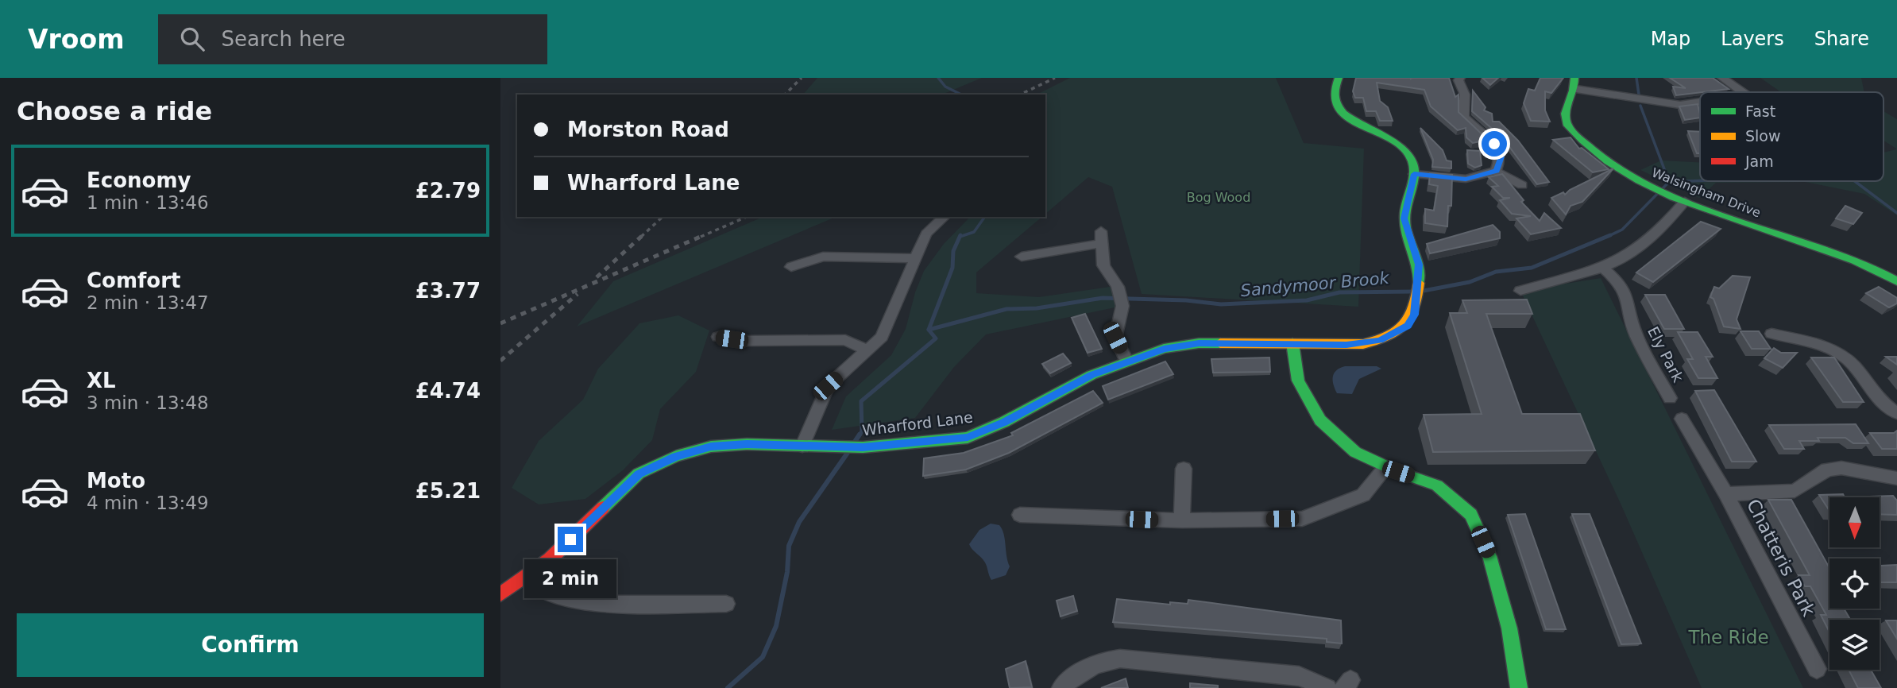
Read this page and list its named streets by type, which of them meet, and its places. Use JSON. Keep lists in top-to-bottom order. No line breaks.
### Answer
{"streets":{"street":["Walsingham Drive","Ely Park","Wharford Lane","Chatteris Park"]},"water":["Sandymoor Brook"],"parks":["Bog Wood","The Ride"],"legend":["Fast","Slow","Jam"],"north":"bottom","page":{"header":"Vroom","search":"Search here","nav":["Map","Layers","Share"],"heading":"Choose a ride","banner":["Morston Road","Wharford Lane"],"list":[{"name":"Economy","note":"1 min · 13:46","value":"£2.79"},{"name":"Comfort","note":"2 min · 13:47","value":"£3.77"},{"name":"XL","note":"3 min · 13:48","value":"£4.74"},{"name":"Moto","note":"4 min · 13:49","value":"£5.21"}],"bubble":"2 min","buttons":"Confirm"}}
